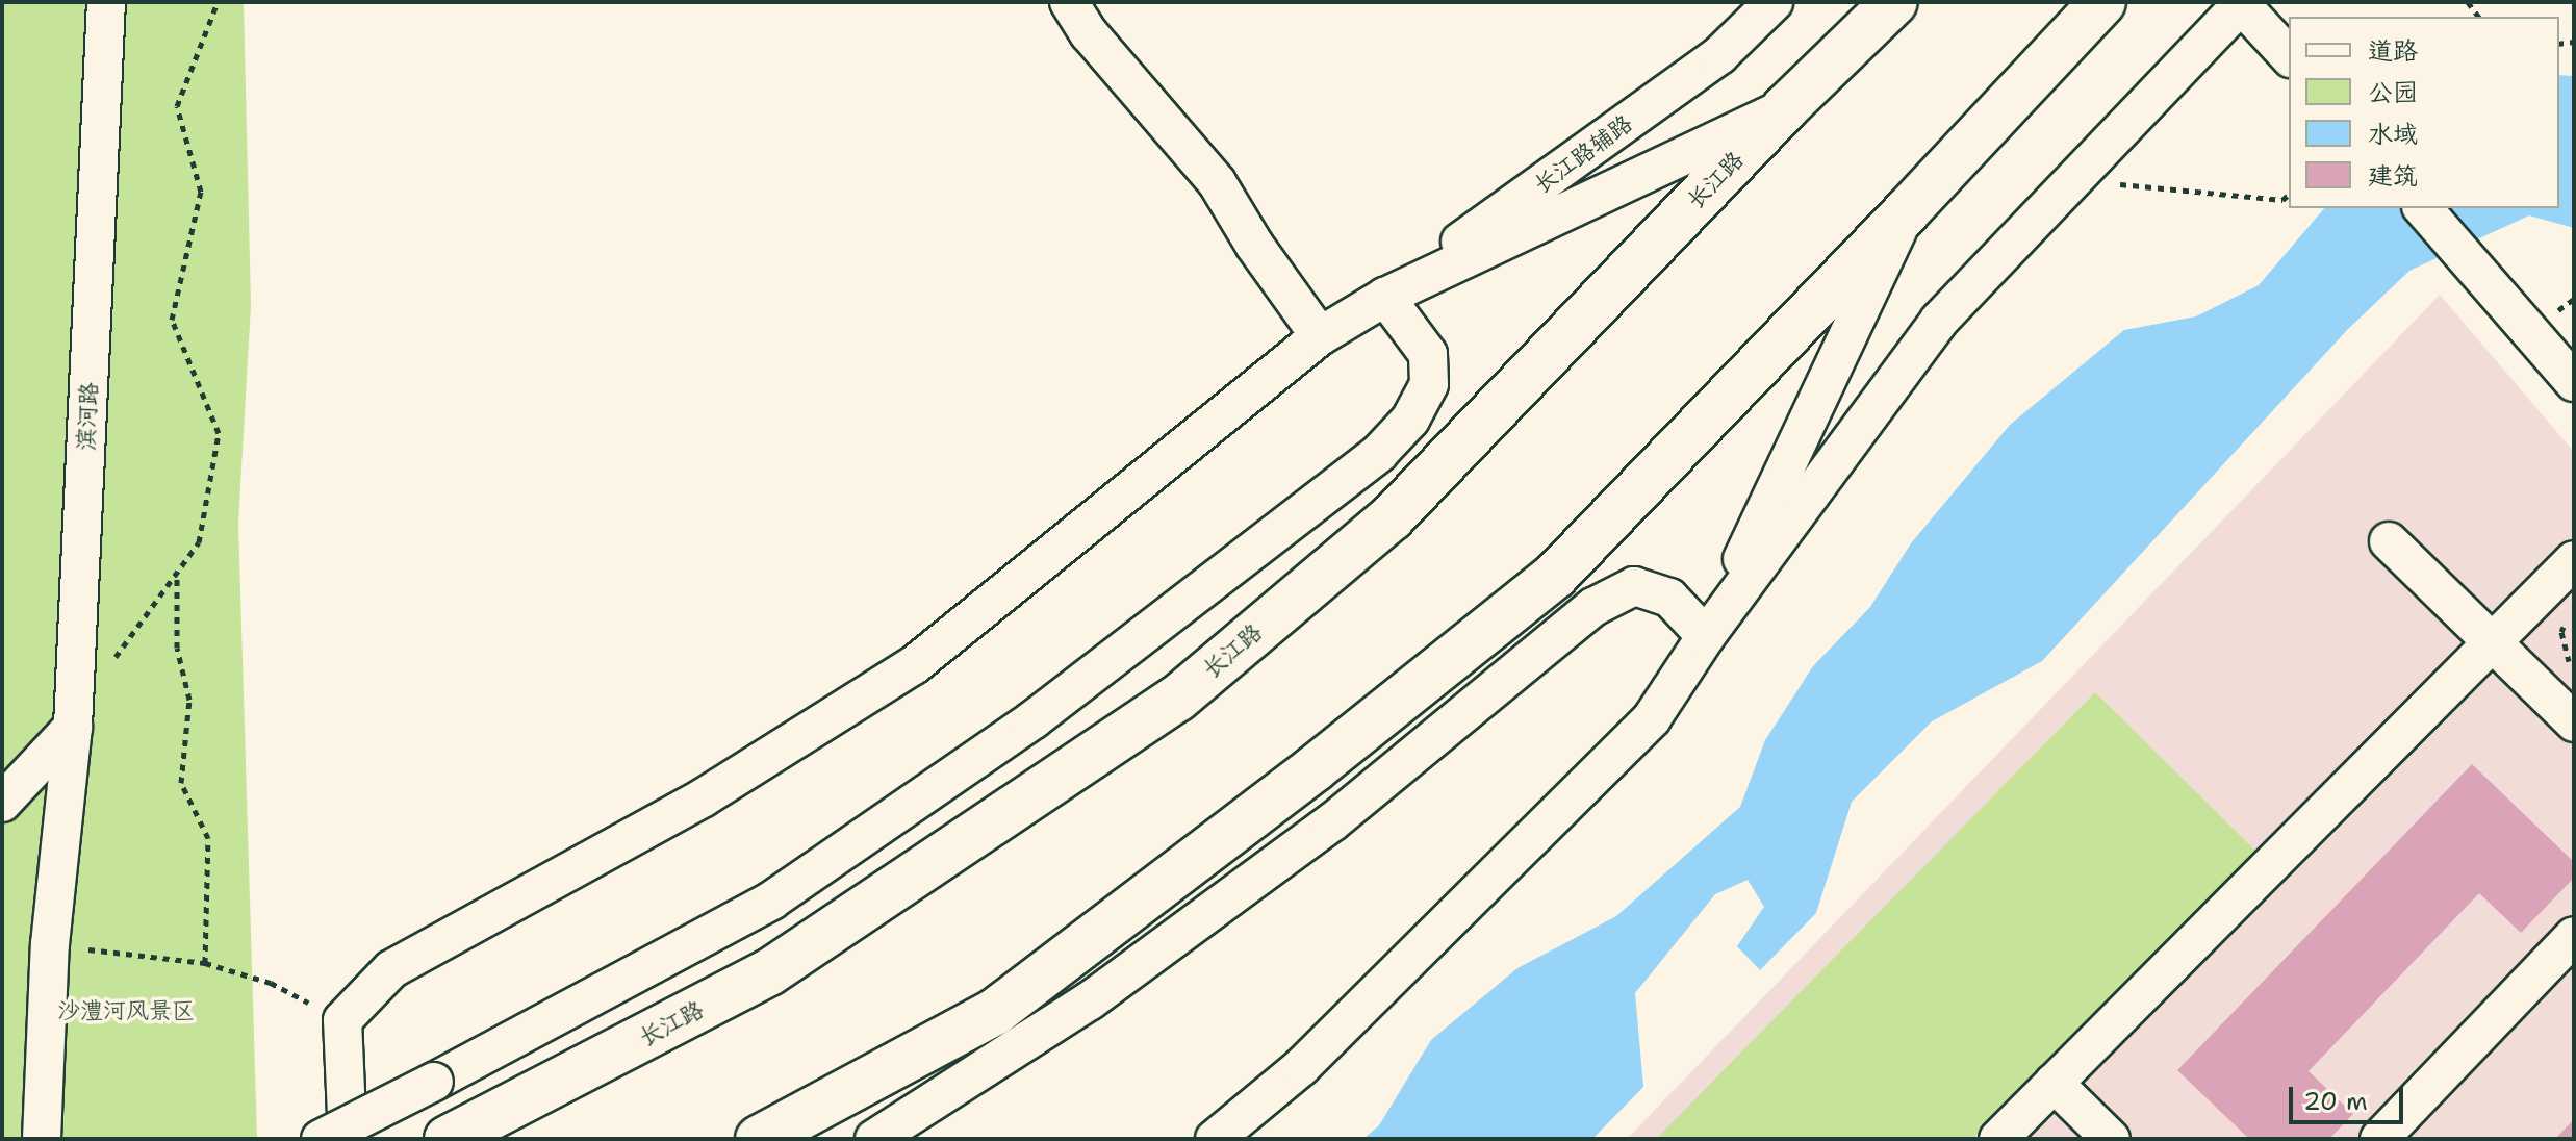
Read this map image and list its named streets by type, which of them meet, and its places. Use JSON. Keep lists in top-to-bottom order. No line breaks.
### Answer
{"streets":{"main road":["长江路"],"street":["长江路辅路","滨河路"]},"parks":["沙澧河风景区"],"legend":["道路","公园","水域","建筑"],"scale_bar":"20 m"}
